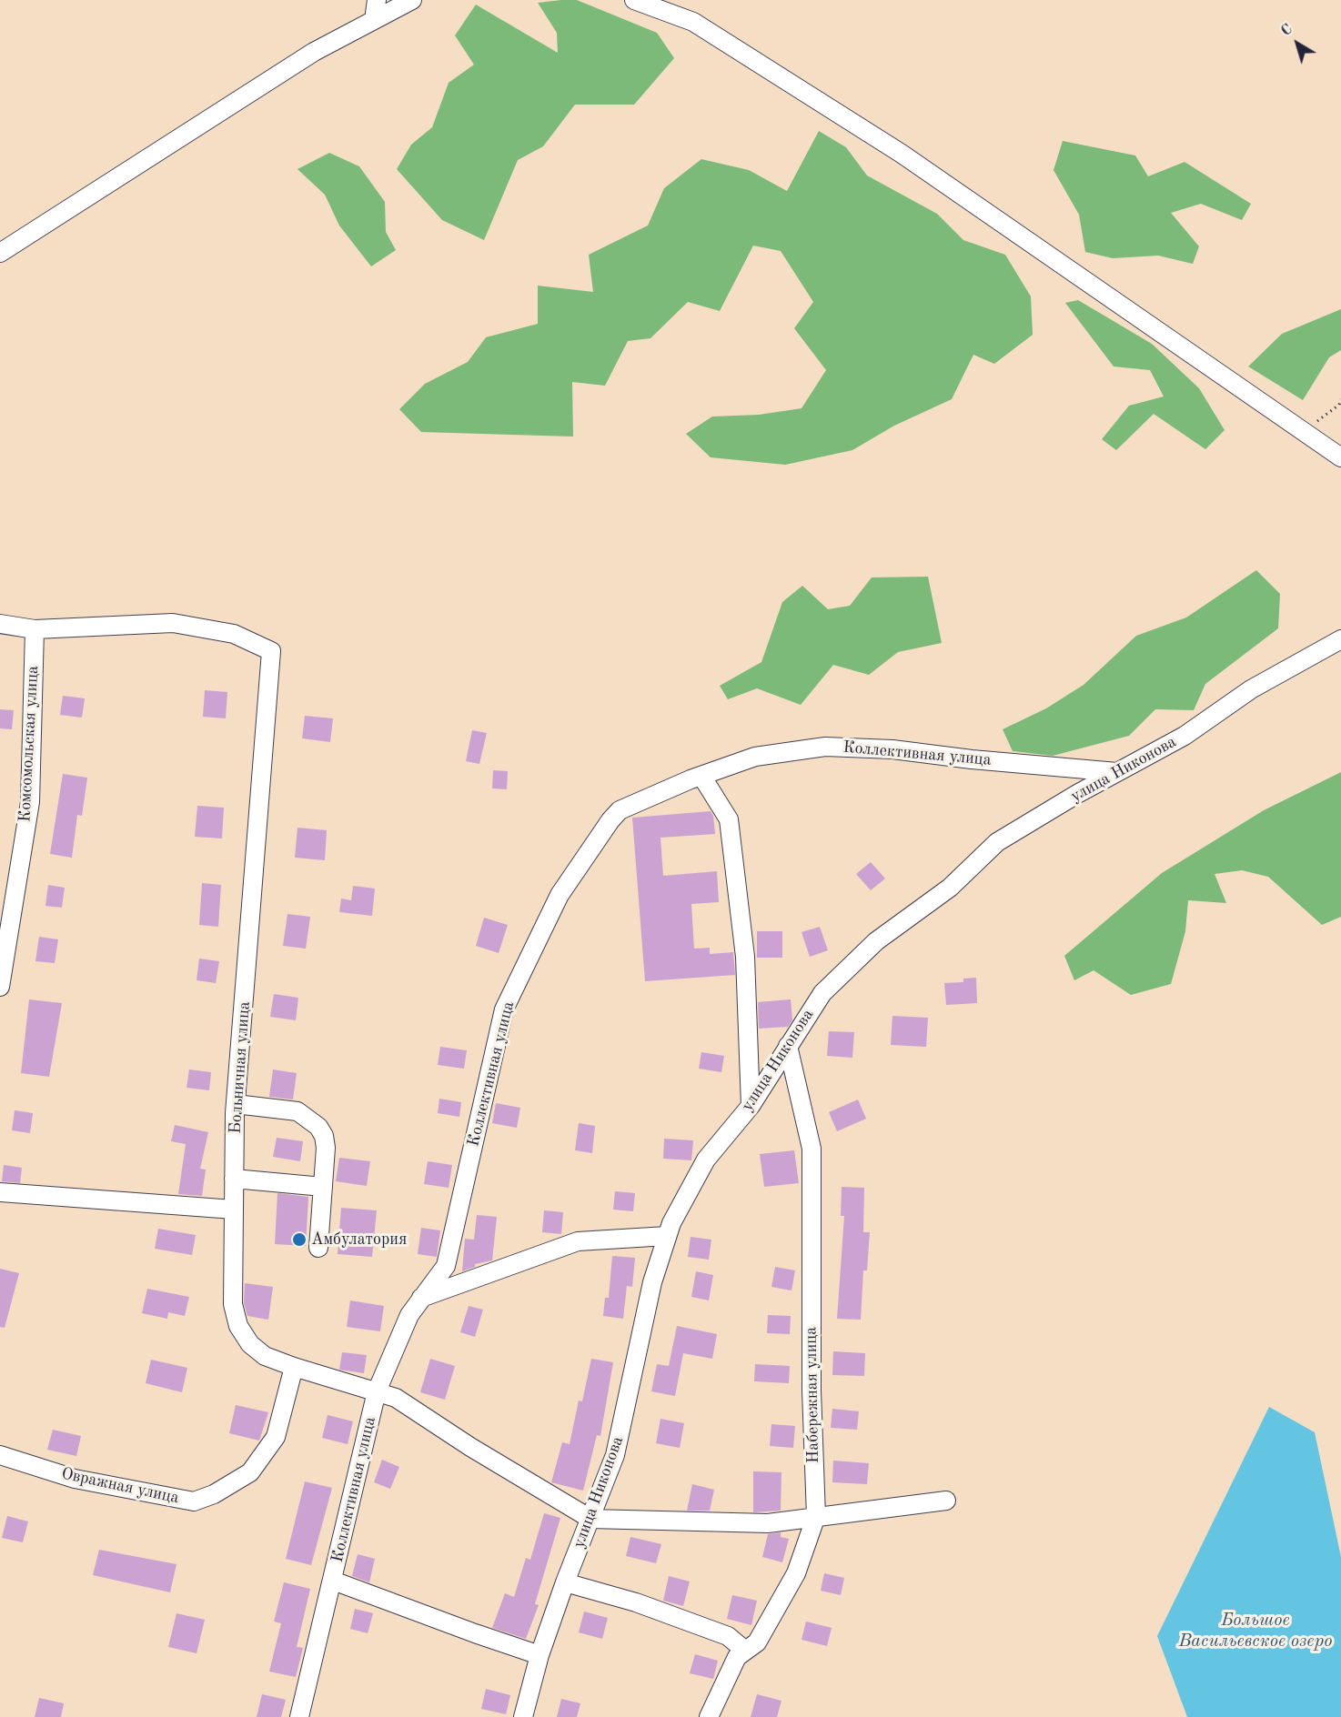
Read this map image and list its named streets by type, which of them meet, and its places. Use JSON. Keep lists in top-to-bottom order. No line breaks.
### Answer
{"streets":{"street":["Комсомольская улица","Коллективная улица","улица Никонова","Больничная улица","Набережная улица","Овражная улица"]},"crossings":[["Комсомольская улица","Больничная улица"],["Коллективная улица","улица Никонова"],["Коллективная улица","Больничная улица"],["улица Никонова","Больничная улица"],["улица Никонова","Набережная улица"],["Больничная улица","Овражная улица"]],"water":["Большое Васильевское озеро"],"places":["Амбулатория"],"north":"top left"}
